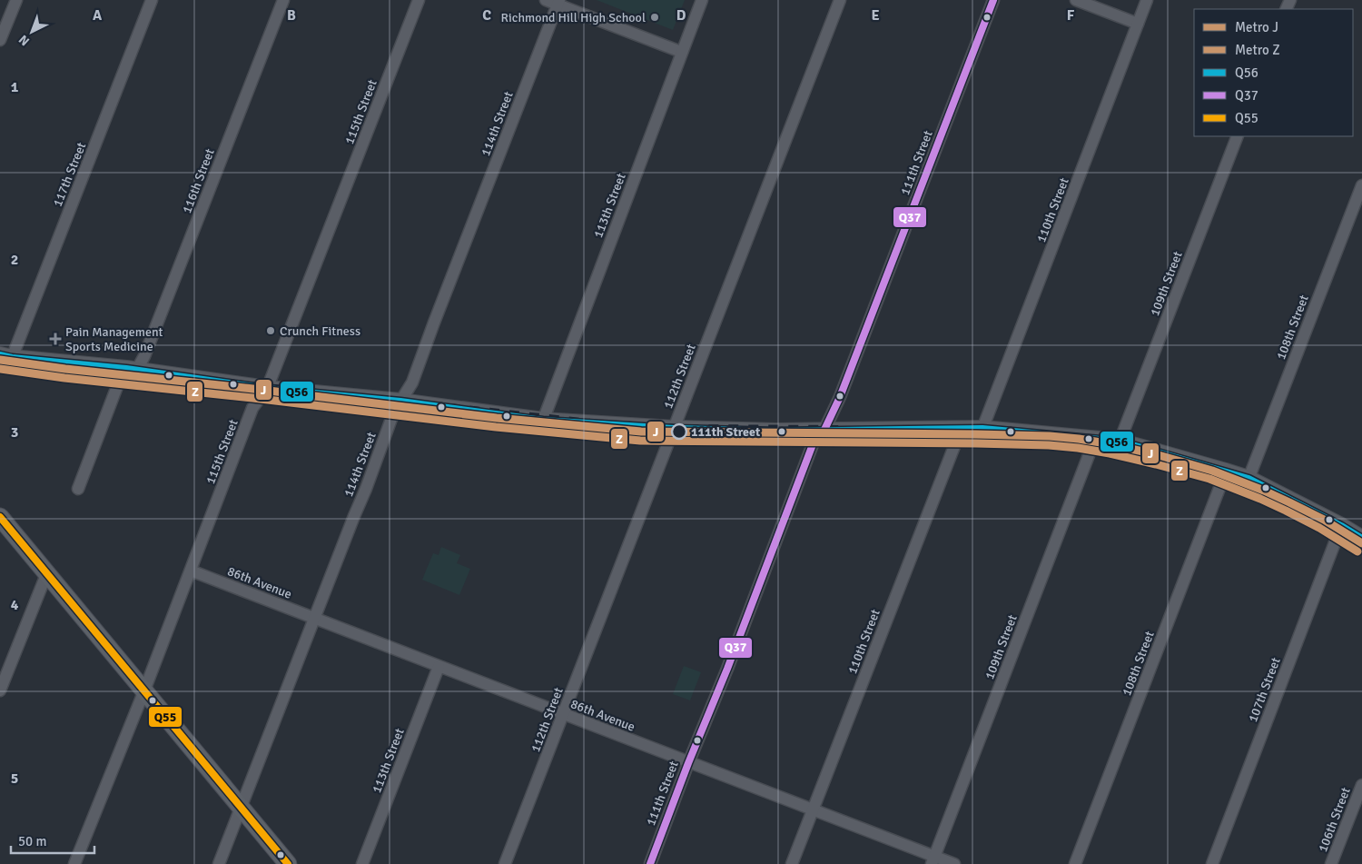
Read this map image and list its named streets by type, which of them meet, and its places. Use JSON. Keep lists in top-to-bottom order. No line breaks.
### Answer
{"streets":{"street":["115th Street","114th Street","111th Street","117th Street","116th Street","113th Street","110th Street","109th Street","108th Street","112th Street","86th Avenue","107th Street","106th Street"]},"crossings":[["115th Street","86th Avenue"],["114th Street","86th Avenue"],["111th Street","86th Avenue"],["113th Street","86th Avenue"],["110th Street","86th Avenue"],["109th Street","86th Avenue"],["112th Street","86th Avenue"]],"places":{"other":["Richmond Hill High School","Crunch Fitness","111th Street"],"health":["Pain Management Sports Medicine"]},"lines":["transit line Q37","transit line Q56","metro line J","metro line Z","transit line Q55"],"legend":["Metro J","Metro Z","Q56","Q37","Q55"],"scale_bar":"50 m","north":"bottom left","grid":{"columns":["A","B","C","D","E","F"],"rows":["1","2","3","4","5"]}}
